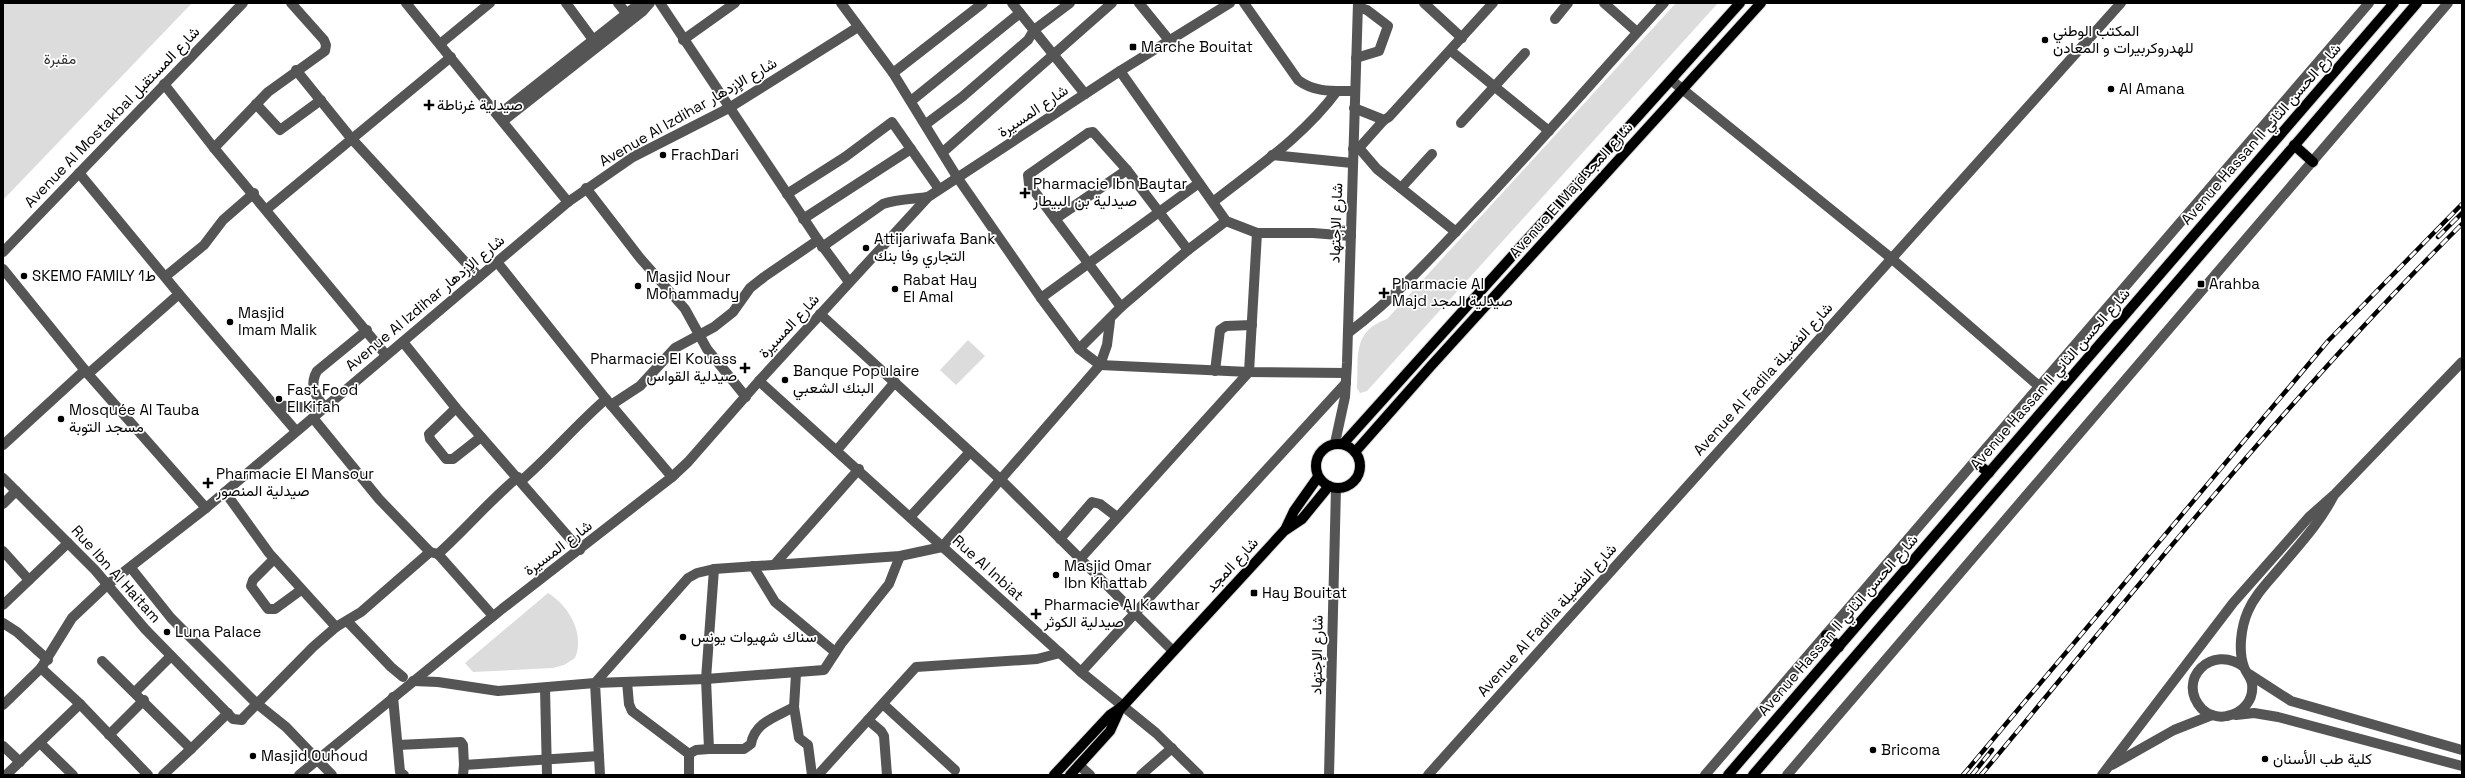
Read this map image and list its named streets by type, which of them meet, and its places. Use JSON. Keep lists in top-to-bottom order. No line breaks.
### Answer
{"streets":{"main road":["Avenue Hassan II شارع الحسن الثاني","Avenue El Majdشارع المجد","شارع المجد"],"street":["شارع المسيرة","Avenue Al Izdihar شارع الإزدهار","Avenue Al Mostakbal شارع المستقبل","شارع الإجتهاد","Avenue Al Fadila شارع الفضيلة","Rue Al Inbiat","Rue Ibn Al Haitam"]},"crossings":[["شارع المسيرة","Rue Al Inbiat"],["Avenue Al Izdihar شارع الإزدهار","Rue Ibn Al Haitam"],["Avenue El Majdشارع المجد","شارع الإجتهاد"],["Avenue El Majdشارع المجد","شارع المجد"],["شارع الإجتهاد","شارع المجد"],["شارع المجد","Rue Al Inbiat"]],"parks":["مقبرة"],"places":{"other":["المكتب الوطني للهدروكربيرات و المعادن","Al Amana","FrachDari","Attijariwafa Bank التجاري وفا بنك","SKEMO FAMILY ط1","Masjid Nour Mohammady","Rabat Hay El Amal","Masjid Imam Malik","Banque Populaire البنك الشعبي","Fast Food El Kifah","Mosquée Al Tauba مسجد التوبة","Masjid Omar Ibn Khattab","Luna Palace","سناك شهيوات يونس","Bricoma","Masjid Ouhoud","كلية طب الأسنان"],"transit":["Marche Bouitat","Arahba","Hay Bouitat"],"health":["صيدلية غرناطة","Pharmacie Ibn Baytar صيدلية بن البيطار","Pharmacie Al Majd صيدلية المجد","Pharmacie El Kouass صيدلية القواس","Pharmacie El Mansour صيدلية المنصور","Pharmacie Al Kawthar صيدلية الكوثر"]}}
